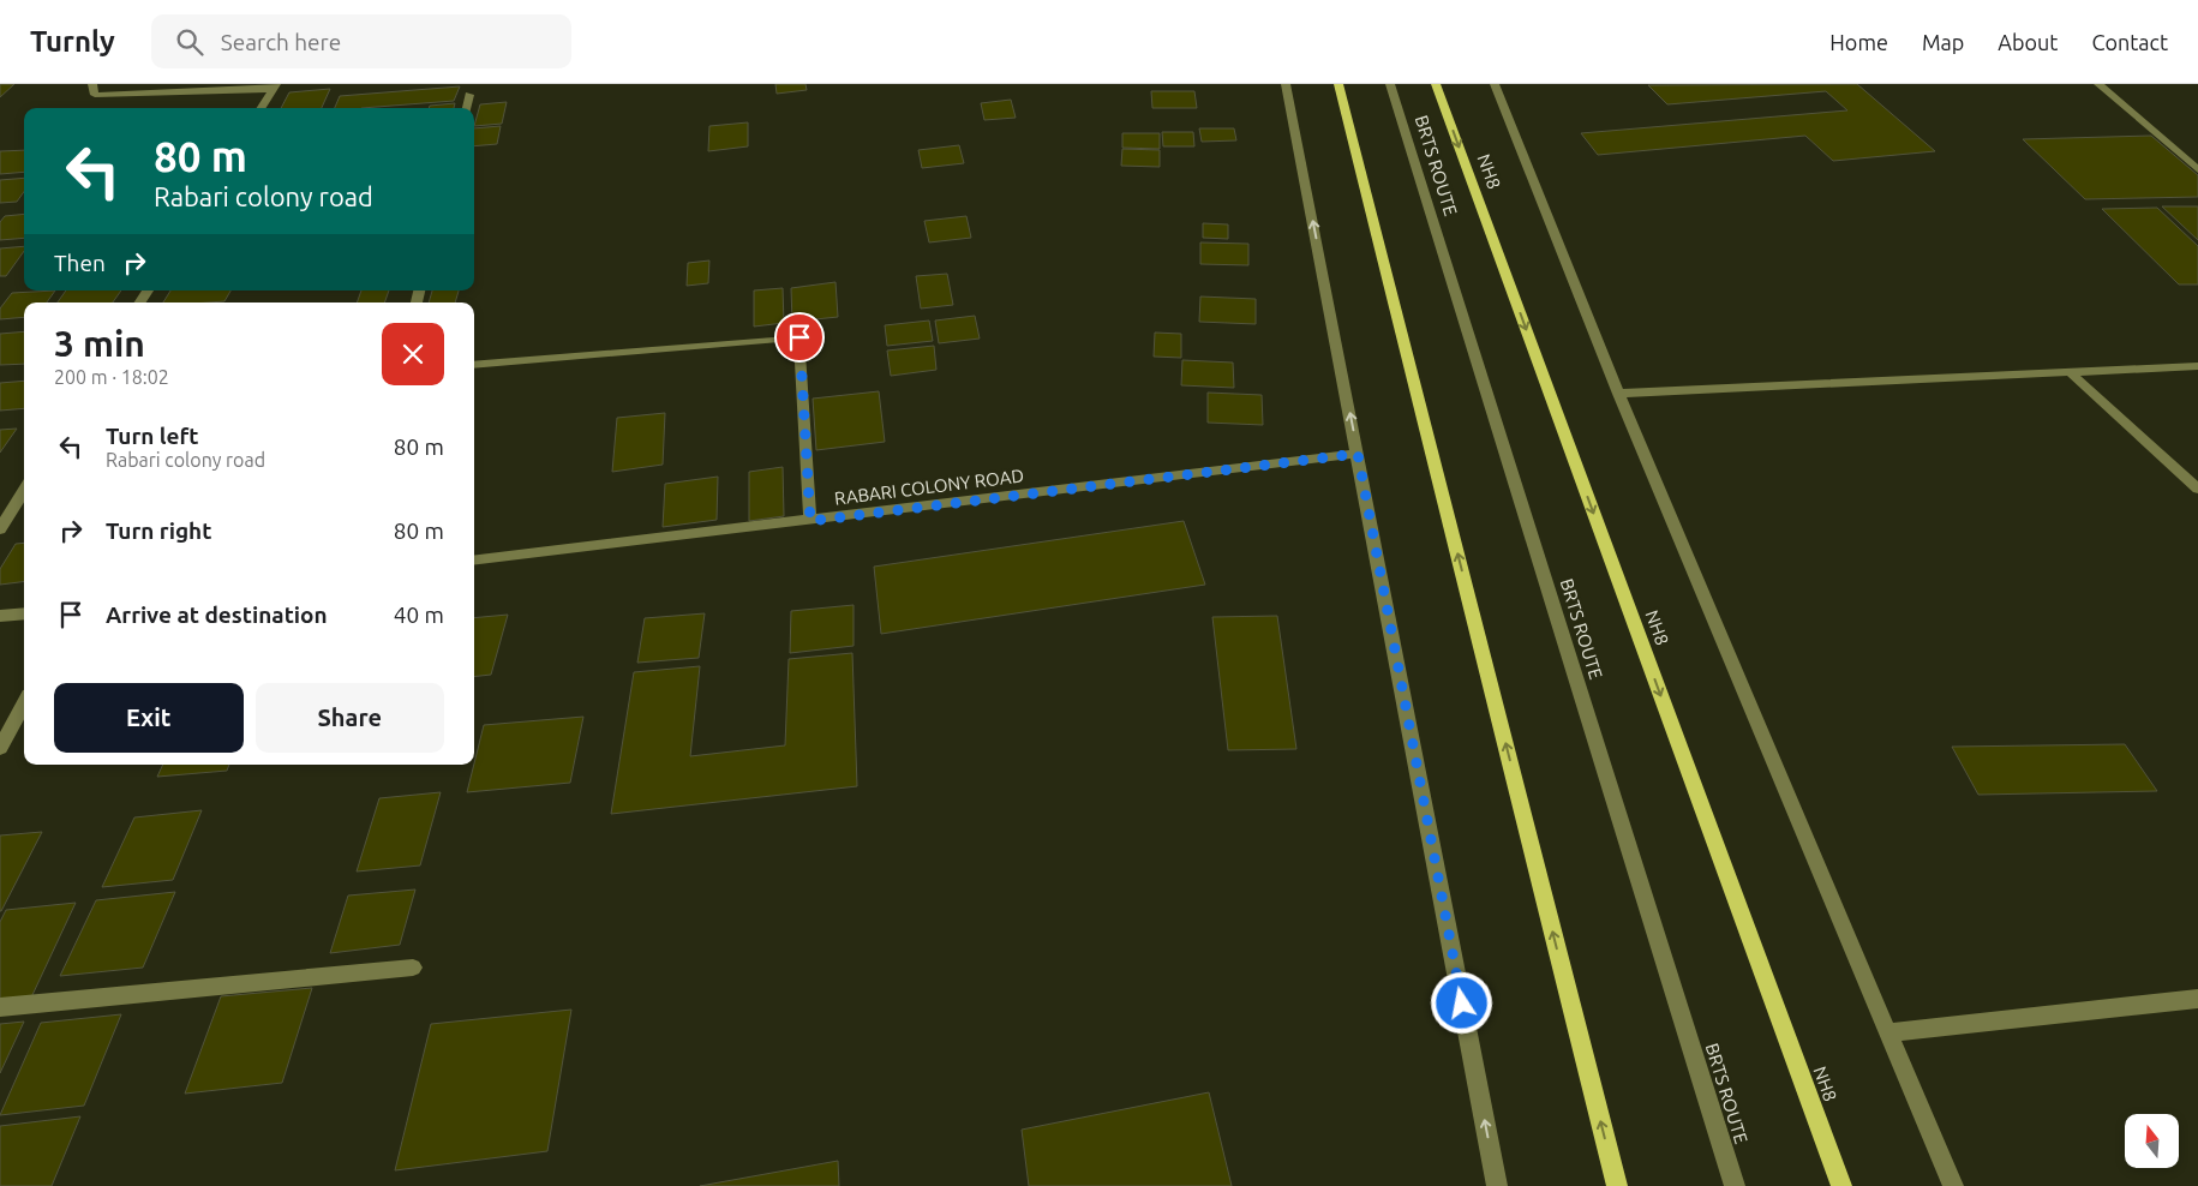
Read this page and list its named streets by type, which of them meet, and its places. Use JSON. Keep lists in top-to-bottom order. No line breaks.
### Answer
{"streets":{"main road":["NH8"],"street":["BRTS ROUTE","RABARI COLONY ROAD"]},"north":"top","page":{"header":"Turnly","search":"Search here","nav":["Home","Map","About","Contact"],"turn":["80 m","Rabari colony road"],"then":"Then","heading":["3 min","200 m · 18:02"],"list":[{"name":"Turn left","note":"Rabari colony road","value":"80 m"},{"name":"Turn right","value":"80 m"},{"name":"Arrive at destination","value":"40 m"}],"buttons":["Exit","Share"]}}
